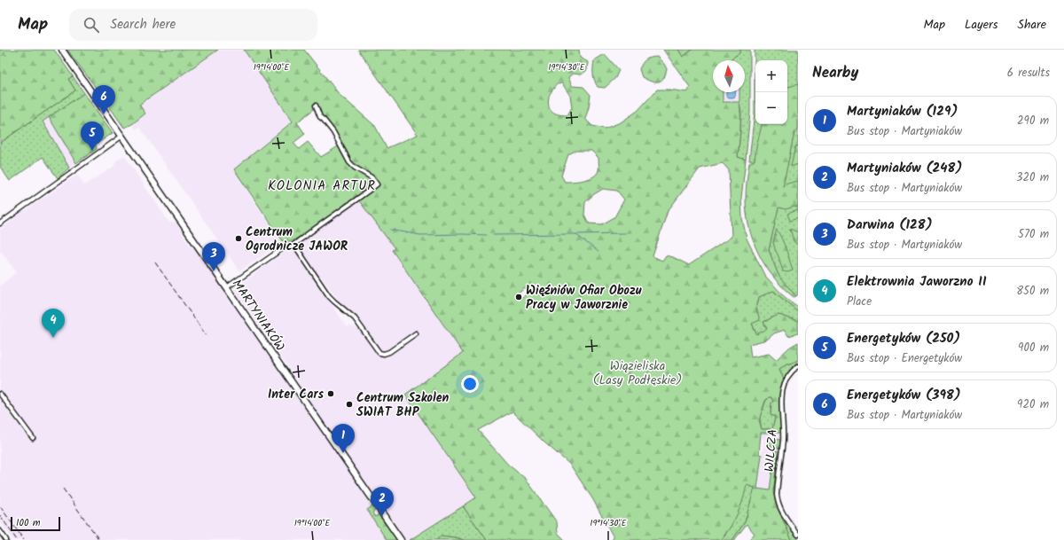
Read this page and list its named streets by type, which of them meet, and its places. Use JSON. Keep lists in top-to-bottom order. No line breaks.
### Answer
{"streets":{"main road":["MARTYNIAKÓW"],"street":["WILCZA"]},"districts":["KOLONIA ARTUR"],"parks":["Wiązieliska (Lasy Podłęskie)"],"places":["Centrum Ogrodnicze JAWOR","Więźniów Ofiar Obozu Pracy w Jaworznie","Inter Cars","Centrum Szkolen SWIAT BHP"],"scale_bar":"100 m","north":"top","page":{"header":"Map","search":"Search here","nav":["Map","Layers","Share"],"heading":["Nearby","6 results"],"map_buttons":["+","−"],"pins":["6","5","3","4","1","2"],"list":[{"mark":"1","name":"Martyniaków (129)","note":"Bus stop · Martyniaków","value":"290 m"},{"mark":"2","name":"Martyniaków (248)","note":"Bus stop · Martyniaków","value":"320 m"},{"mark":"3","name":"Darwina (128)","note":"Bus stop · Martyniaków","value":"570 m"},{"mark":"4","name":"Elektrownia Jaworzno II","note":"Place","value":"850 m"},{"mark":"5","name":"Energetyków (250)","note":"Bus stop · Energetyków","value":"900 m"},{"mark":"6","name":"Energetyków (398)","note":"Bus stop · Martyniaków","value":"920 m"}],"scale":"100 m"},"coordinates":["19°14'00\"E","19°14'30\"E"]}
